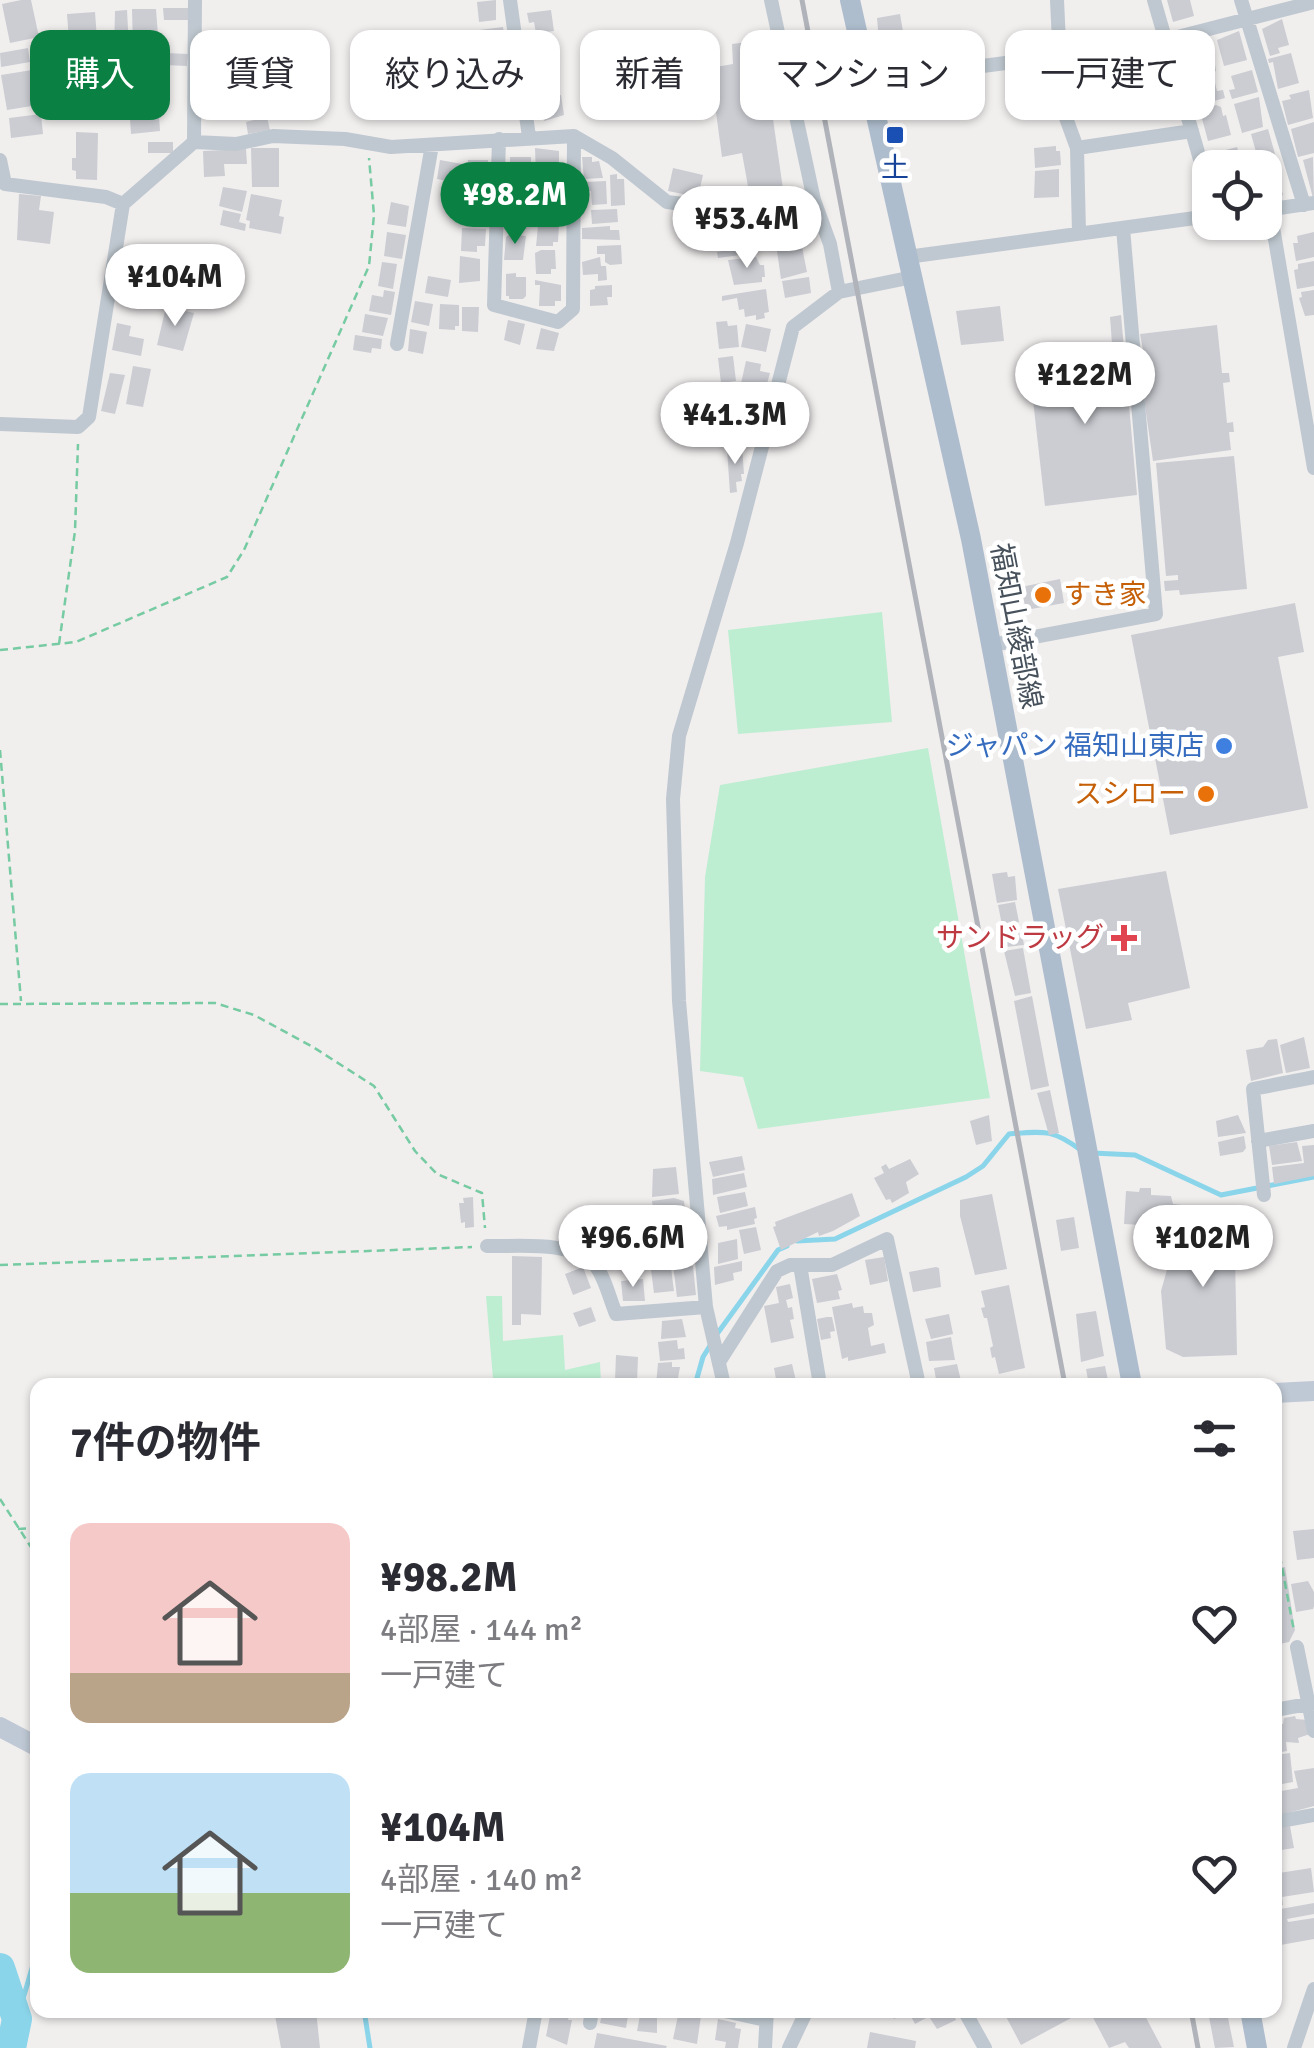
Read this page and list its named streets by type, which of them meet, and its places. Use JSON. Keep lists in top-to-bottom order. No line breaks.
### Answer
{"streets":{"main road":["福知山綾部線"]},"places":{"transit":["土"],"other":["すき家","ジャパン 福知山東店","スシロー"],"health":["サンドラッグ"]},"page":{"chip":["購入","賃貸","絞り込み","新着","マンション","一戸建て"],"price":["¥98.2M","¥53.4M","¥104M","¥122M","¥41.3M","¥96.6M","¥102M"],"heading":"7件の物件","list":[{"name":"¥98.2M","note":"4部屋 · 144 m² · 一戸建て"},{"name":"¥104M","note":"4部屋 · 140 m² · 一戸建て"}]}}
